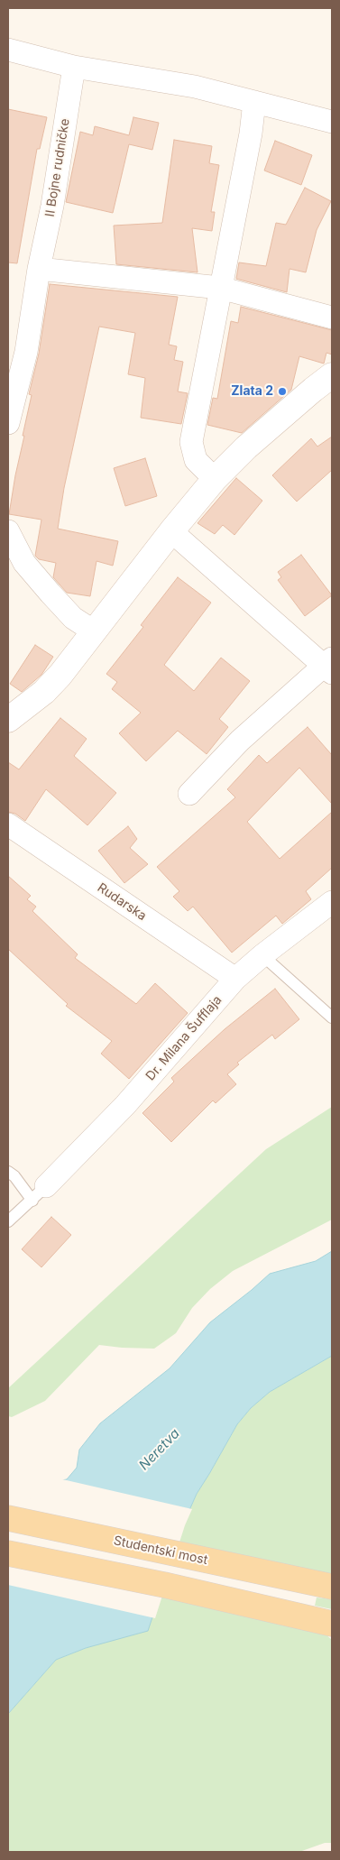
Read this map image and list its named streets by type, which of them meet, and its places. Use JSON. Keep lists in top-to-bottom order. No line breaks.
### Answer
{"streets":{"main road":["Studentski most"],"street":["II Bojne rudničke","Rudarska","Dr. Milana Šufflaja"]},"crossings":[["Rudarska","Dr. Milana Šufflaja"]],"water":["Neretva"],"places":["Zlata 2"]}
